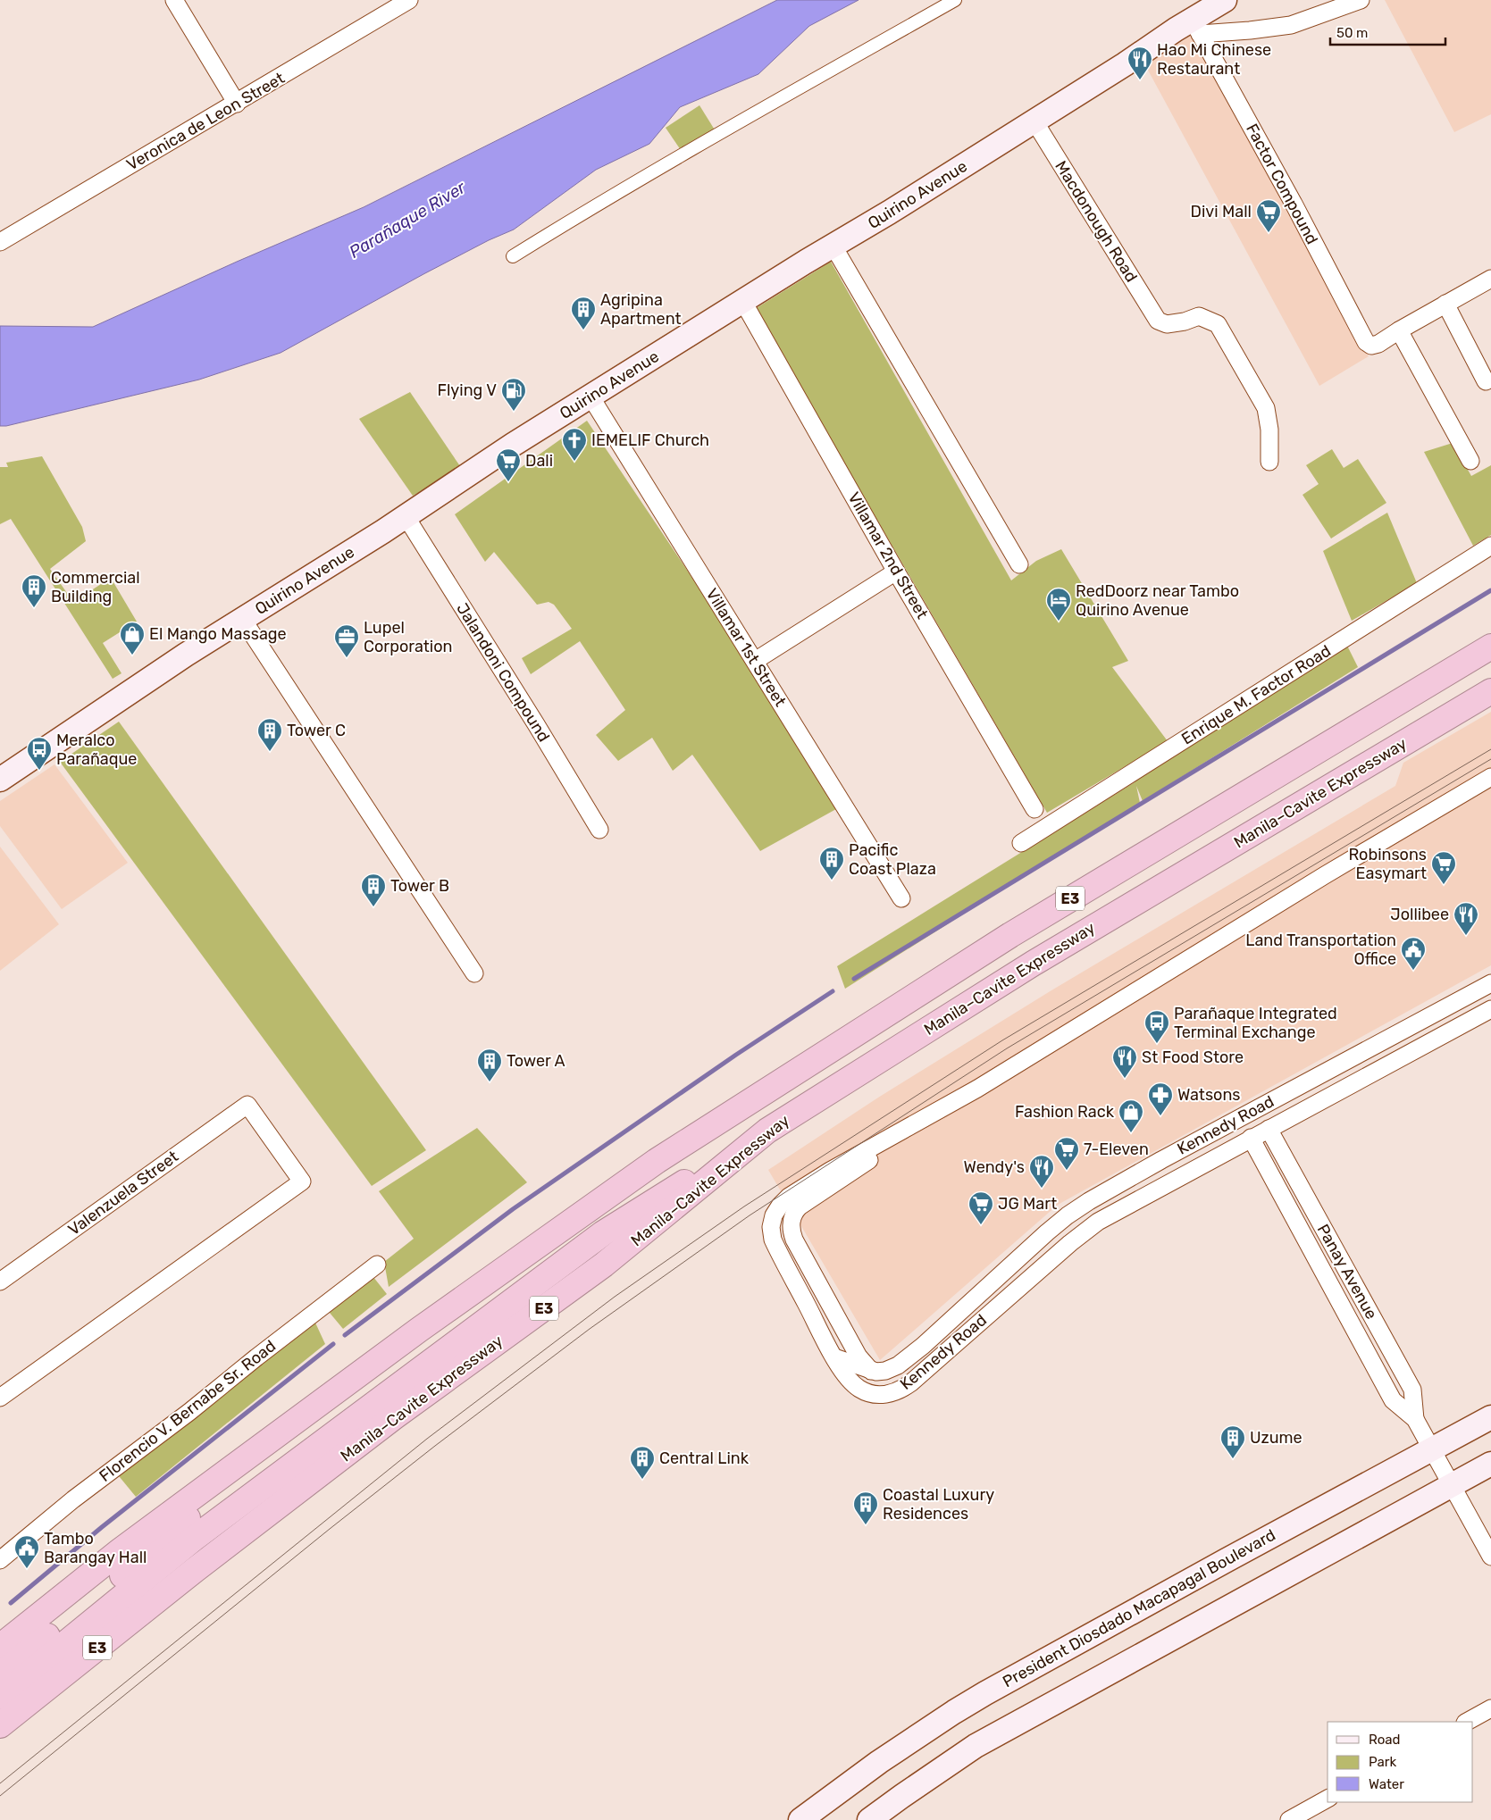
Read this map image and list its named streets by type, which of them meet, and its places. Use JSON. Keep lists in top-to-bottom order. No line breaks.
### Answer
{"streets":{"highway":["Manila–Cavite Expressway","E3"],"main road":["Quirino Avenue","President Diosdado Macapagal Boulevard"],"street":["Veronica de Leon Street","Factor Compound","Macdonough Road","Villamar 2nd Street","Villamar 1st Street","Jalandoni Compound","Enrique M. Factor Road","Kennedy Road","Valenzuela Street","Panay Avenue","Florencio V. Bernabe Sr. Road"]},"crossings":[["Factor Compound","Quirino Avenue"],["Quirino Avenue","Macdonough Road"],["Quirino Avenue","Villamar 2nd Street"],["Quirino Avenue","Villamar 1st Street"],["Quirino Avenue","Jalandoni Compound"],["Kennedy Road","Panay Avenue"],["Panay Avenue","President Diosdado Macapagal Boulevard"]],"water":["Parañaque River"],"places":{"restaurant":["Hao Mi Chinese Restaurant","Jollibee","St Food Store","Wendy's"],"supermarket":["Divi Mall","Dali","Robinsons Easymart","7-Eleven","JG Mart"],"building":["Agripina Apartment","Commercial Building","Tower C","Pacific Coast Plaza","Tower B","Tower A","Uzume","Central Link","Coastal Luxury Residences"],"fuel station":["Flying V"],"church":["IEMELIF Church"],"hotel":["RedDoorz near Tambo Quirino Avenue"],"shop":["El Mango Massage","Fashion Rack"],"office":["Lupel Corporation"],"bus stop":["Meralco Parañaque","Parañaque Integrated Terminal Exchange"],"public building":["Land Transportation Office","Tambo Barangay Hall"],"pharmacy":["Watsons"]},"legend":["Road","Park","Water"],"scale_bar":"50 m"}
